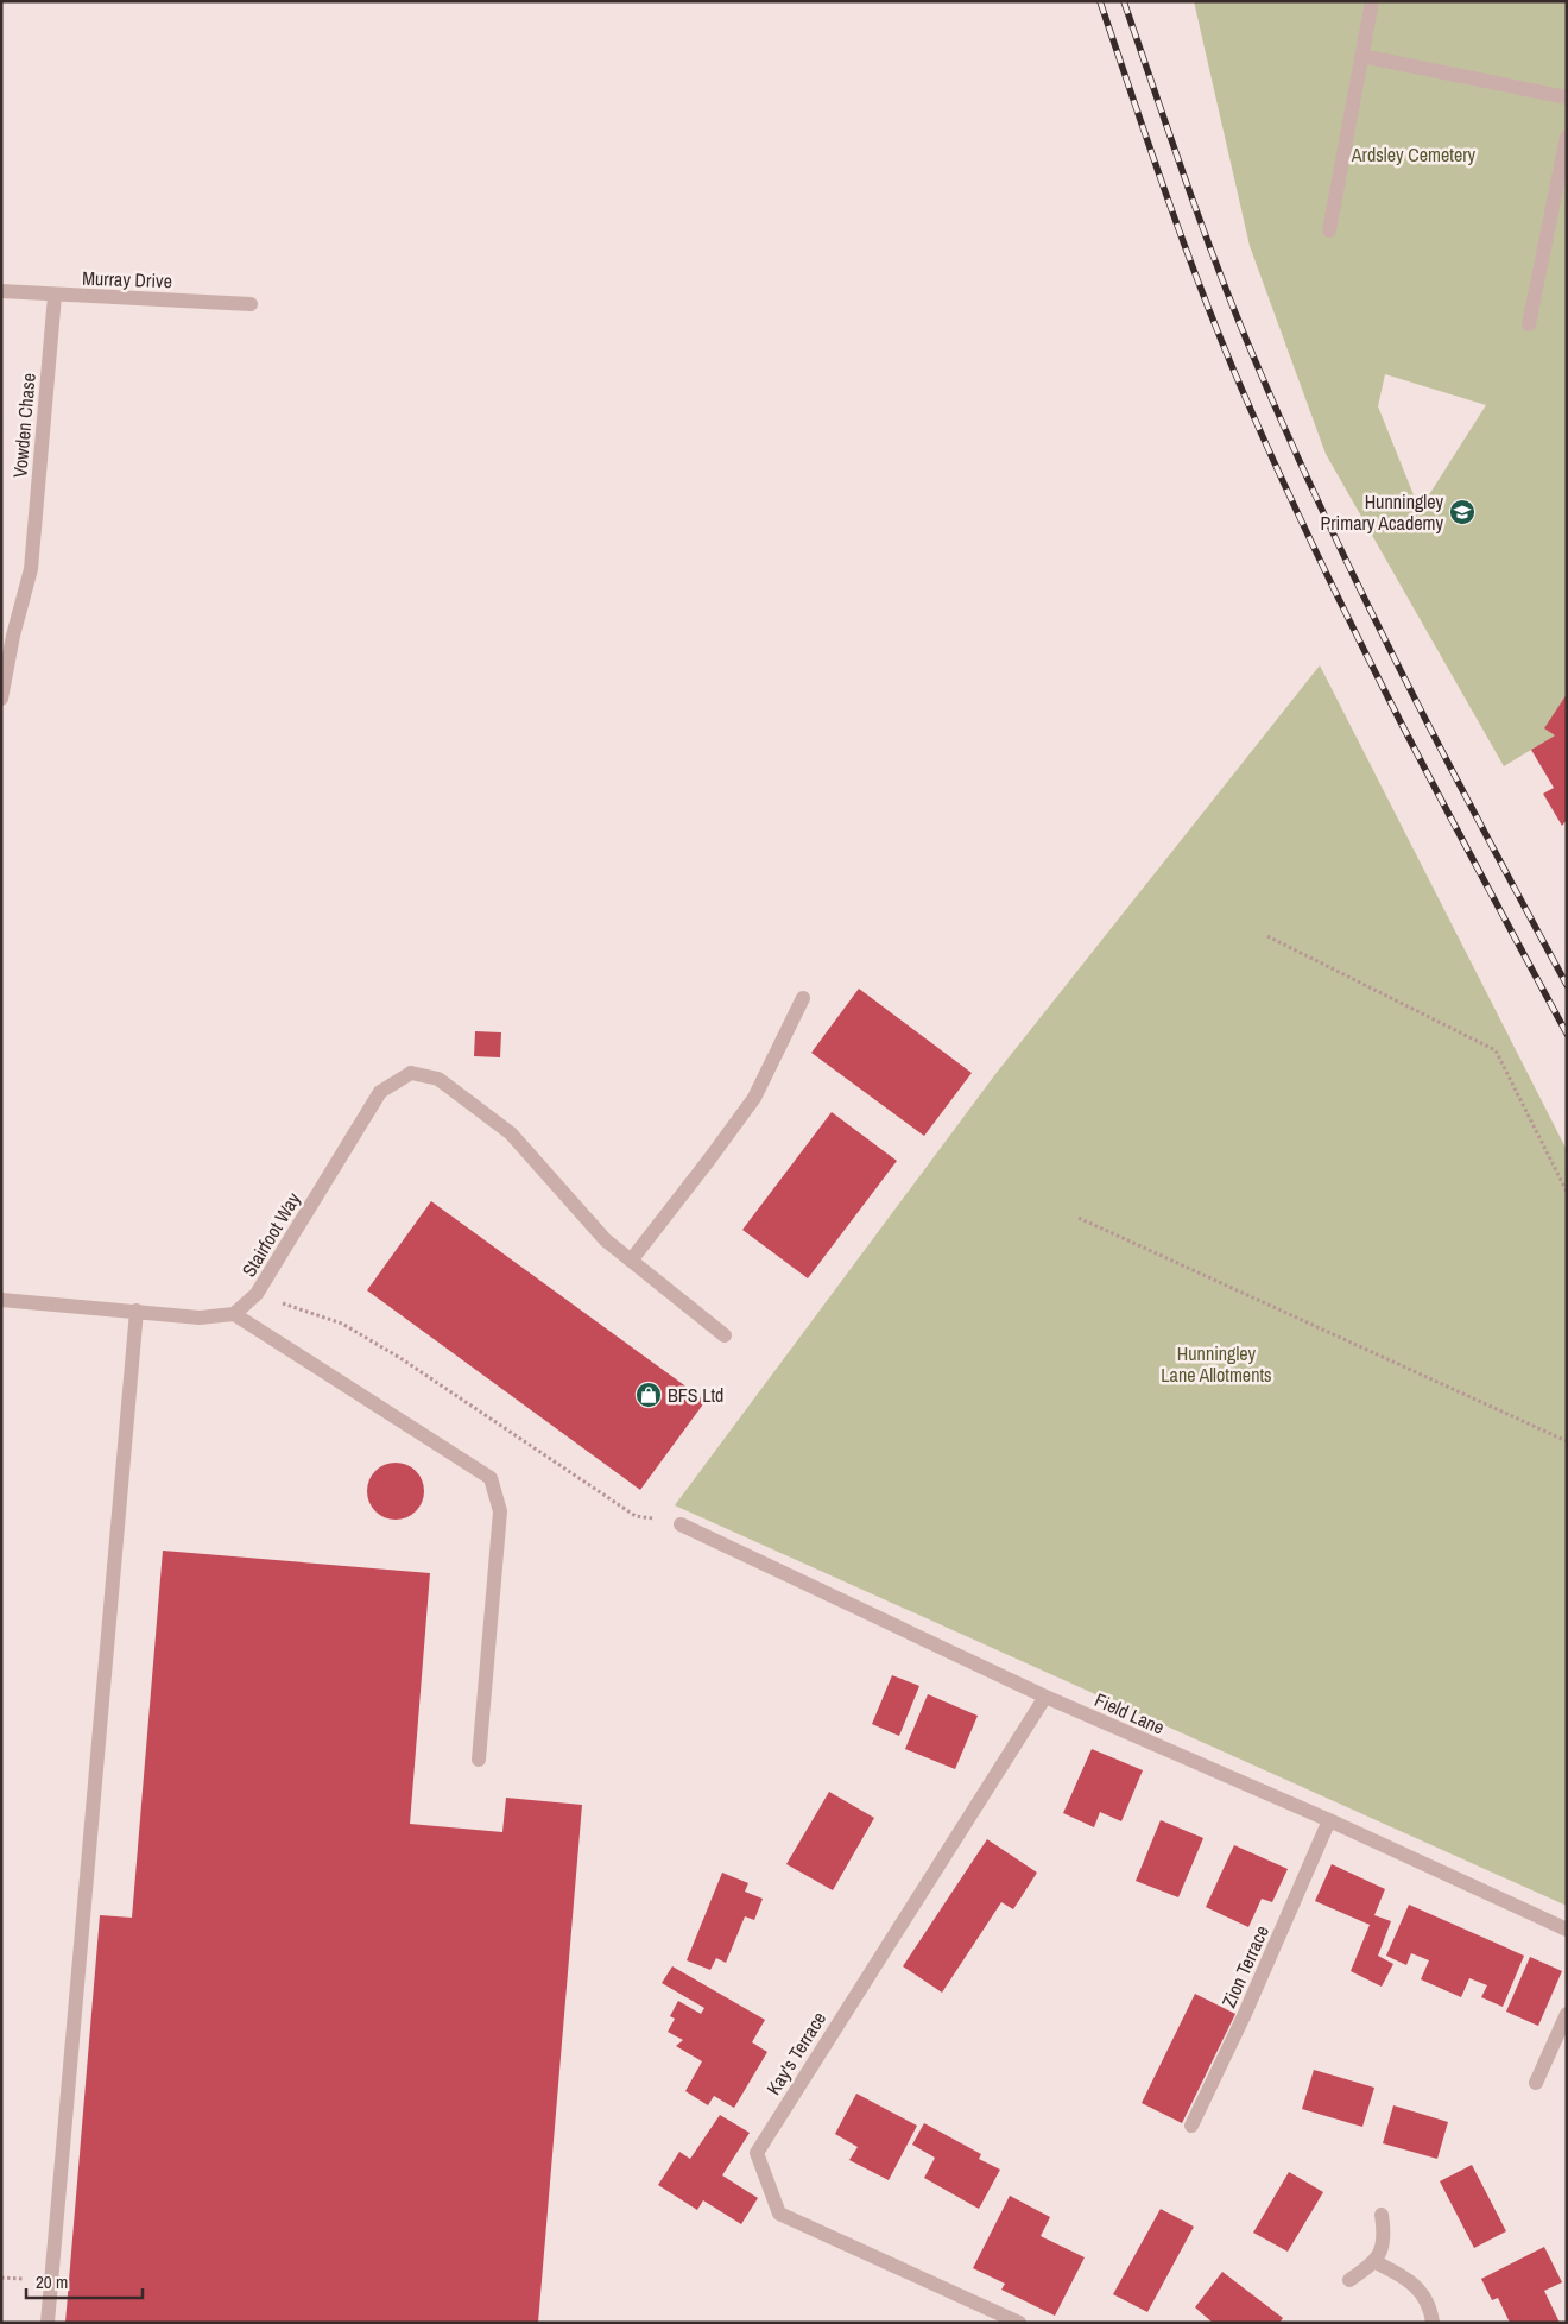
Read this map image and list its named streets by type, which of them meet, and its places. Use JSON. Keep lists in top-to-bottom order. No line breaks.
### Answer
{"streets":{"street":["Murray Drive","Vowden Chase","Stairfoot Way","Field Lane","Zion Terrace","Kay's Terrace"]},"crossings":[["Murray Drive","Vowden Chase"],["Field Lane","Zion Terrace"],["Field Lane","Kay's Terrace"]],"parks":["Ardsley Cemetery","Hunningley Lane Allotments"],"places":{"school or university":["Hunningley Primary Academy"],"shop":["BFS Ltd"]},"scale_bar":"20 m"}
